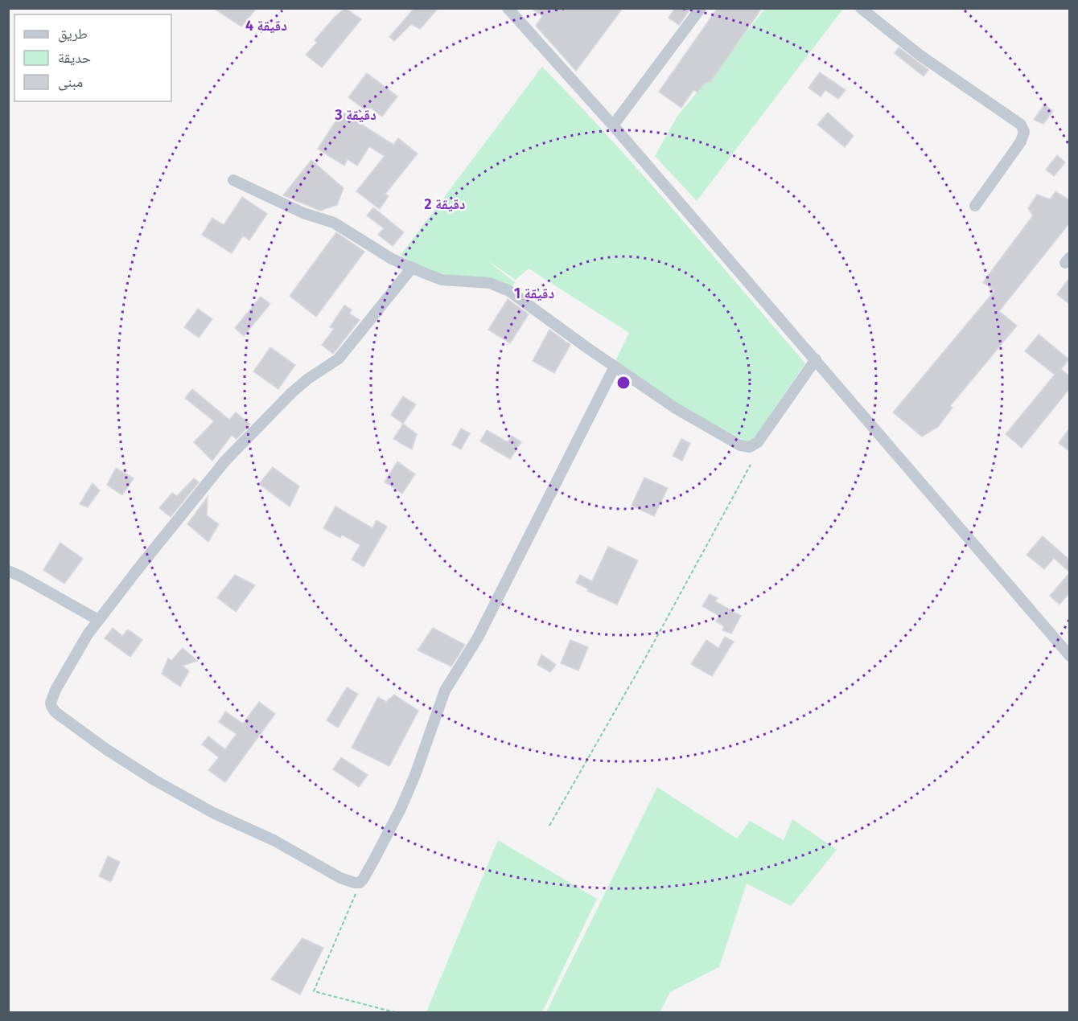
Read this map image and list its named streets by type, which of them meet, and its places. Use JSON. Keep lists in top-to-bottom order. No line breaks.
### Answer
{"legend":["طريق","حديقة","مبنى"],"rings":["4 دقيقة","3 دقيقة","2 دقيقة","1 دقيقة"]}
